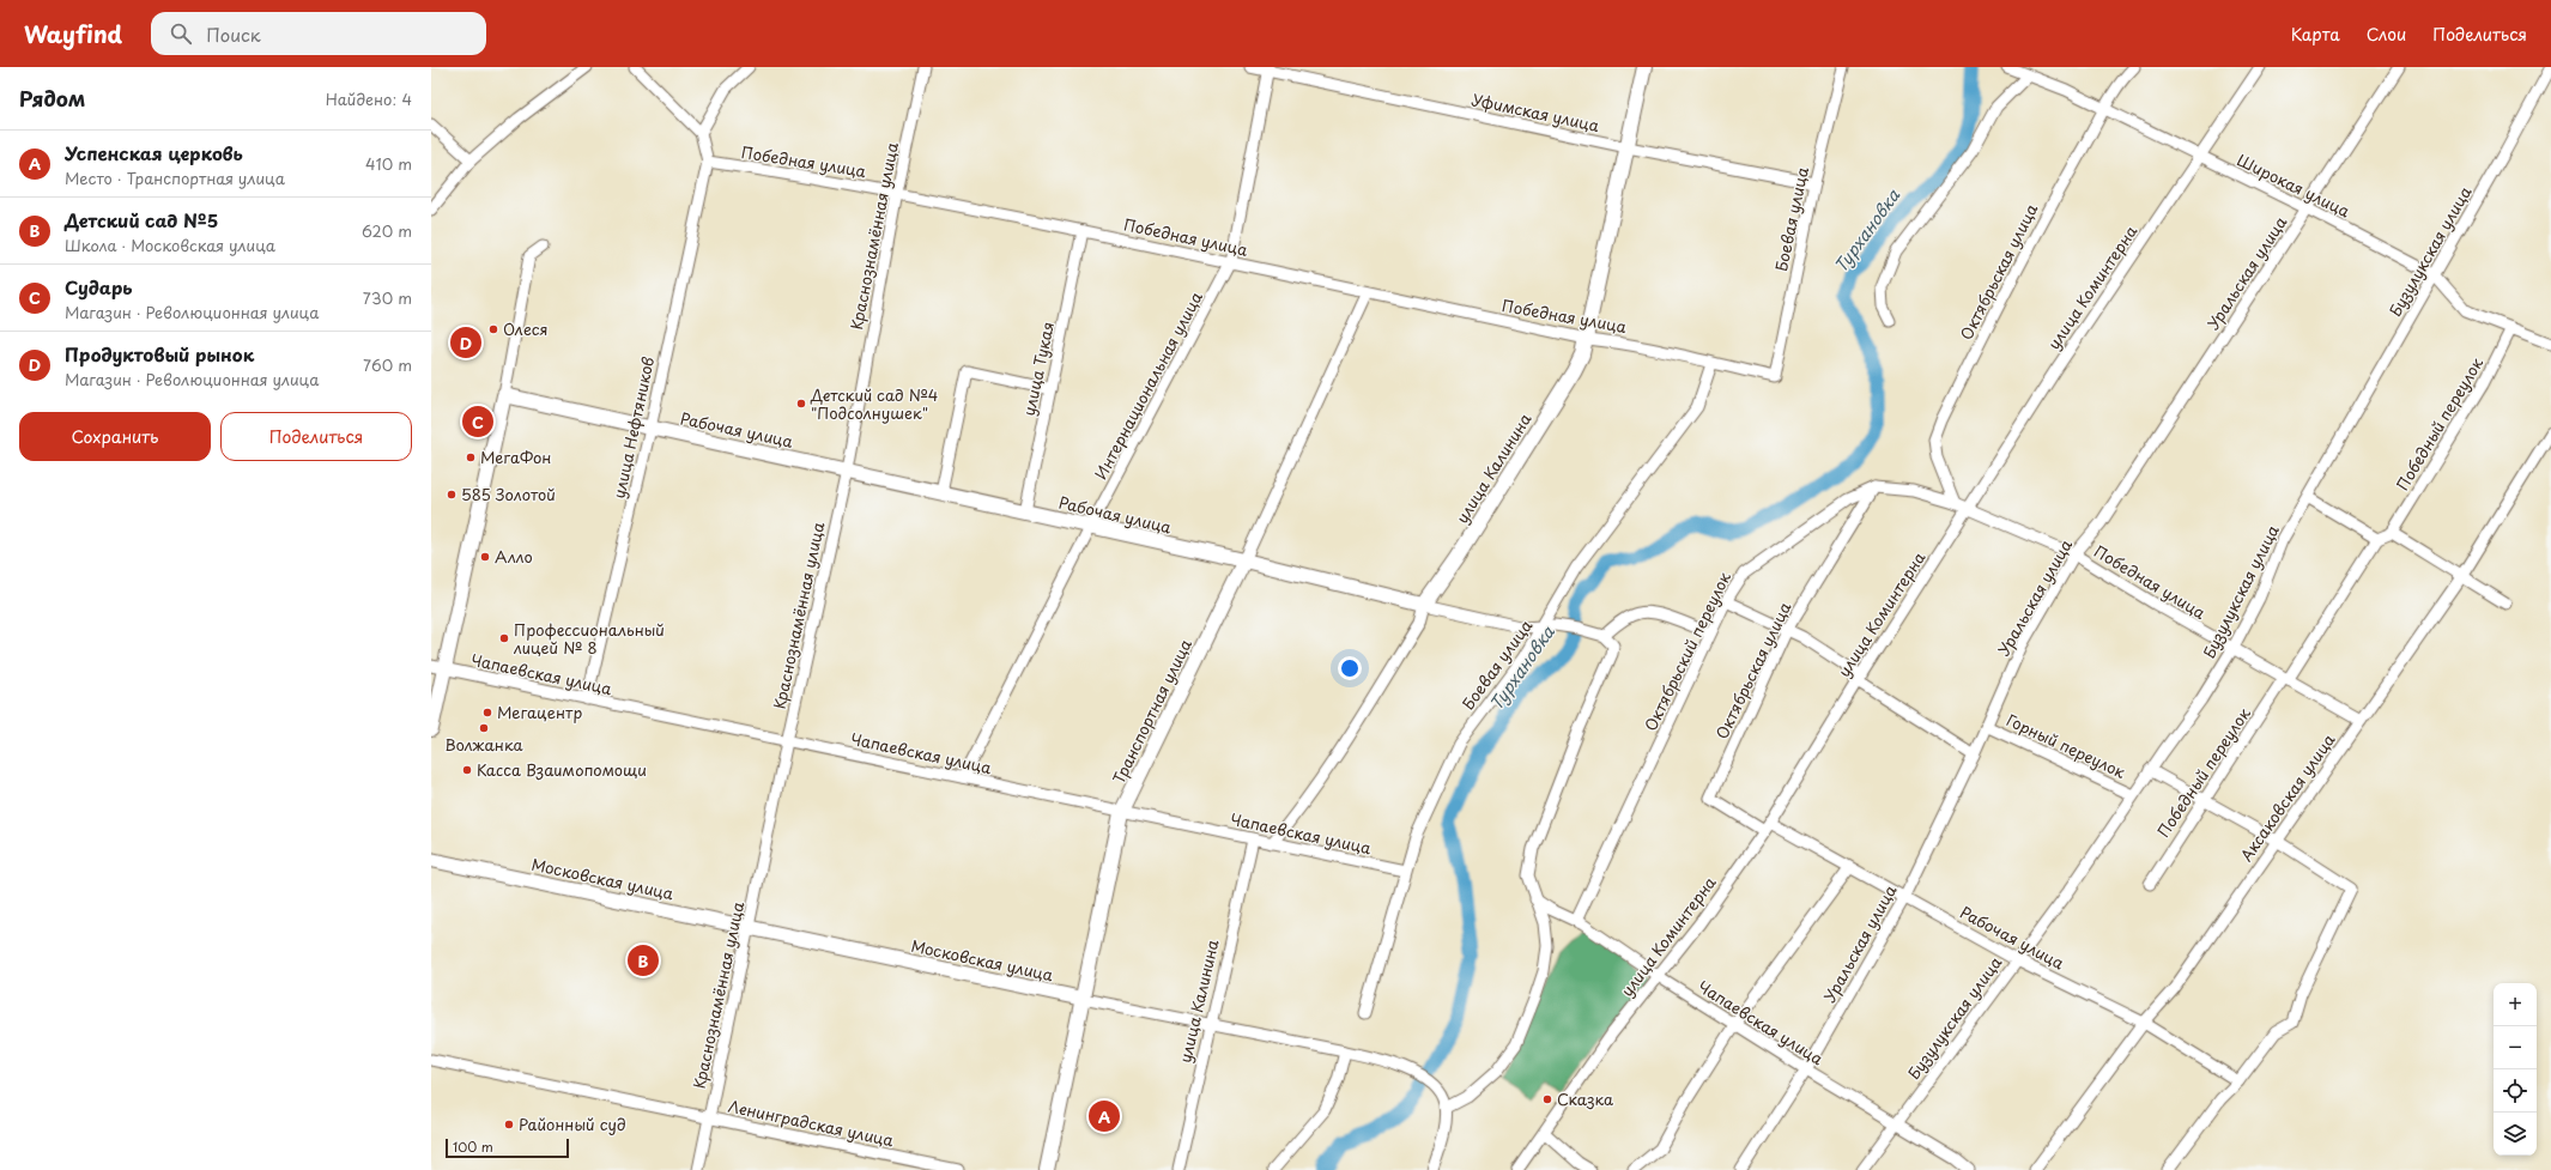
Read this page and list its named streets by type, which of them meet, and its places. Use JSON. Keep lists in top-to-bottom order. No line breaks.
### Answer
{"streets":{"main road":["Рабочая улица","улица Калинина","Транспортная улица","Московская улица"],"street":["Уфимская улица","Победная улица","Широкая улица","Боевая улица","Краснознамённая улица","Бузулукская улица","Октябрьская улица","Уральская улица","улица Коминтерна","улица Тукая","Интернациональная улица","Победный переулок","улица Нефтяников","Октябрьский переулок","Чапаевская улица","Горный переулок","Аксаковская улица","Ленинградская улица"]},"crossings":[["Уфимская улица","Боевая улица"],["Уфимская улица","Интернациональная улица"],["Уфимская улица","улица Калинина"],["Победная улица","Боевая улица"],["Победная улица","Краснознамённая улица"],["Победная улица","Бузулукская улица"],["Победная улица","Уральская улица"],["Победная улица","улица Коминтерна"],["Победная улица","улица Тукая"],["Победная улица","Интернациональная улица"],["Победная улица","Победный переулок"],["Победная улица","улица Нефтяников"],["Победная улица","улица Калинина"],["Победная улица","Октябрьский переулок"],["Победная улица","Транспортная улица"],["Победная улица","Аксаковская улица"],["Широкая улица","Бузулукская улица"],["Широкая улица","Октябрьская улица"],["Широкая улица","Уральская улица"],["Широкая улица","улица Коминтерна"],["Широкая улица","Победный переулок"],["Боевая улица","Рабочая улица"],["Боевая улица","Чапаевская улица"],["Краснознамённая улица","Рабочая улица"],["Краснознамённая улица","Чапаевская улица"],["Краснознамённая улица","Московская улица"],["Краснознамённая улица","Ленинградская улица"],["Бузулукская улица","Рабочая улица"],["Бузулукская улица","Чапаевская улица"],["Бузулукская улица","Горный переулок"],["Октябрьская улица","Рабочая улица"],["Октябрьская улица","Октябрьский переулок"],["Уральская улица","Рабочая улица"],["Уральская улица","Чапаевская улица"],["Уральская улица","Горный переулок"],["улица Коминтерна","Рабочая улица"],["улица Коминтерна","Октябрьский переулок"],["улица Коминтерна","Чапаевская улица"],["улица Тукая","Рабочая улица"],["Интернациональная улица","Рабочая улица"],["Интернациональная улица","Чапаевская улица"],["Победный переулок","Горный переулок"],["улица Нефтяников","Рабочая улица"],["улица Нефтяников","Чапаевская улица"],["Рабочая улица","улица Калинина"],["Рабочая улица","Транспортная улица"],["Рабочая улица","Горный переулок"],["Рабочая улица","Аксаковская улица"],["улица Калинина","Чапаевская улица"],["улица Калинина","Московская улица"],["Октябрьский переулок","Чапаевская улица"],["Чапаевская улица","Транспортная улица"],["Транспортная улица","Московская улица"],["Горный переулок","Аксаковская улица"]],"water":["Турхановка"],"places":["Олеся","Детский сад №4 \"Подсолнушек\"","МегаФон","585 Золотой","Алло","Профессиональный лицей № 8","Мегацентр","Волжанка","Касса Взаимопомощи","Сказка","Районный суд"],"scale_bar":"100 m","page":{"header":"Wayfind","search":"Поиск","nav":["Карта","Слои","Поделиться"],"heading":["Рядом","Найдено: 4"],"list":[{"mark":"A","name":"Успенская церковь","note":"Место · Транспортная улица","value":"410 m"},{"mark":"B","name":"Детский сад №5","note":"Школа · Московская улица","value":"620 m"},{"mark":"C","name":"Сударь","note":"Магазин · Революционная улица","value":"730 m"},{"mark":"D","name":"Продуктовый рынок","note":"Магазин · Революционная улица","value":"760 m"}],"pins":["D","C","B","A"],"buttons":["Сохранить","Поделиться"],"map_buttons":["+","−"],"scale":"100 m"}}
